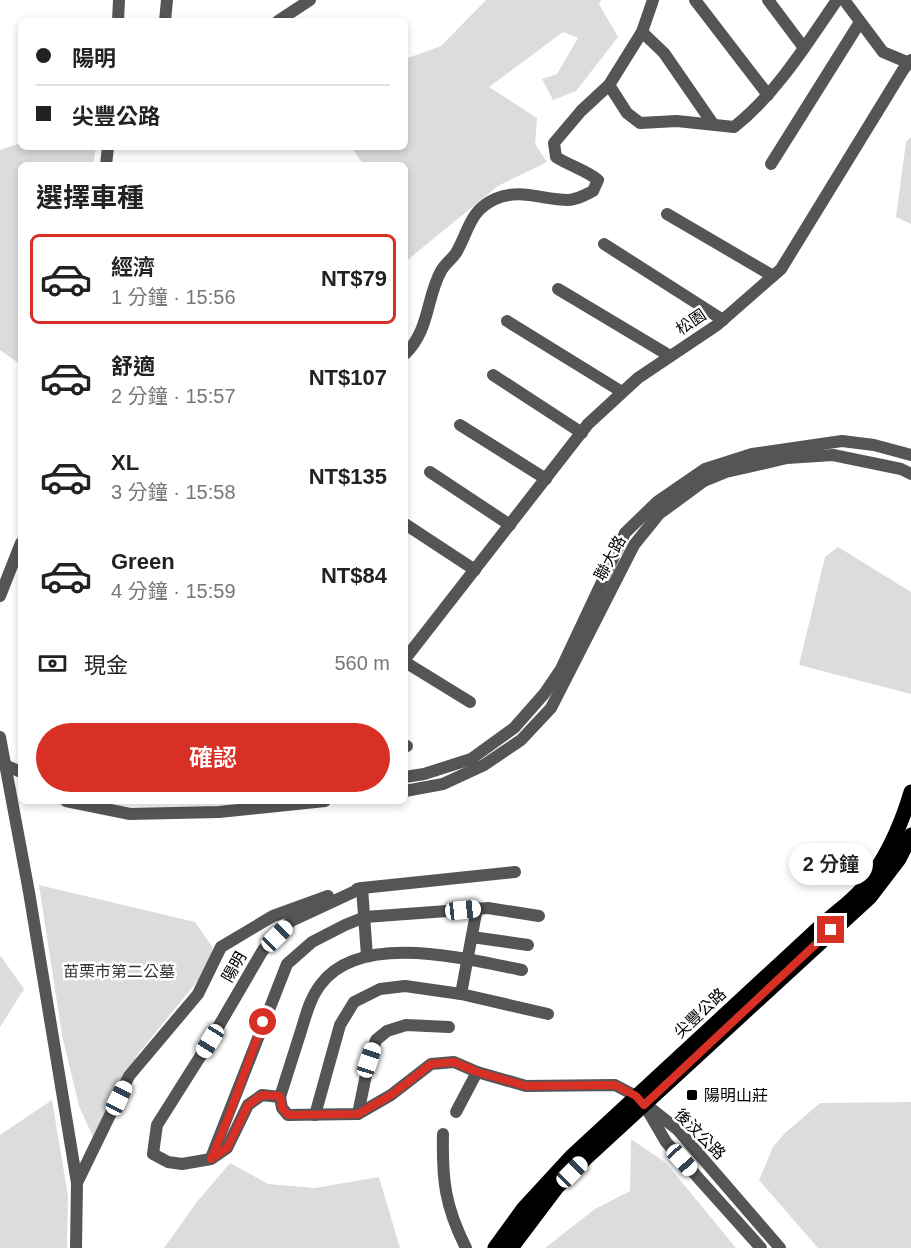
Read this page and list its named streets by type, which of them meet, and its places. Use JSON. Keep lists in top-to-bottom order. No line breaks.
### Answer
{"streets":{"main road":["尖豐公路"],"street":["松園","聯大路","陽明","後汶公路"]},"crossings":[["尖豐公路","後汶公路"]],"parks":["苗栗市第二公墓"],"places":{"transit":["陽明山莊"]},"page":{"banner":["陽明","尖豐公路"],"heading":"選擇車種","list":[{"name":"經濟","note":"1 分鐘 · 15:56","value":"NT$79"},{"name":"舒適","note":"2 分鐘 · 15:57","value":"NT$107"},{"name":"XL","note":"3 分鐘 · 15:58","value":"NT$135"},{"name":"Green","note":"4 分鐘 · 15:59","value":"NT$84"}],"pay":["現金","560 m"],"buttons":"確認","bubble":"2 分鐘"}}
